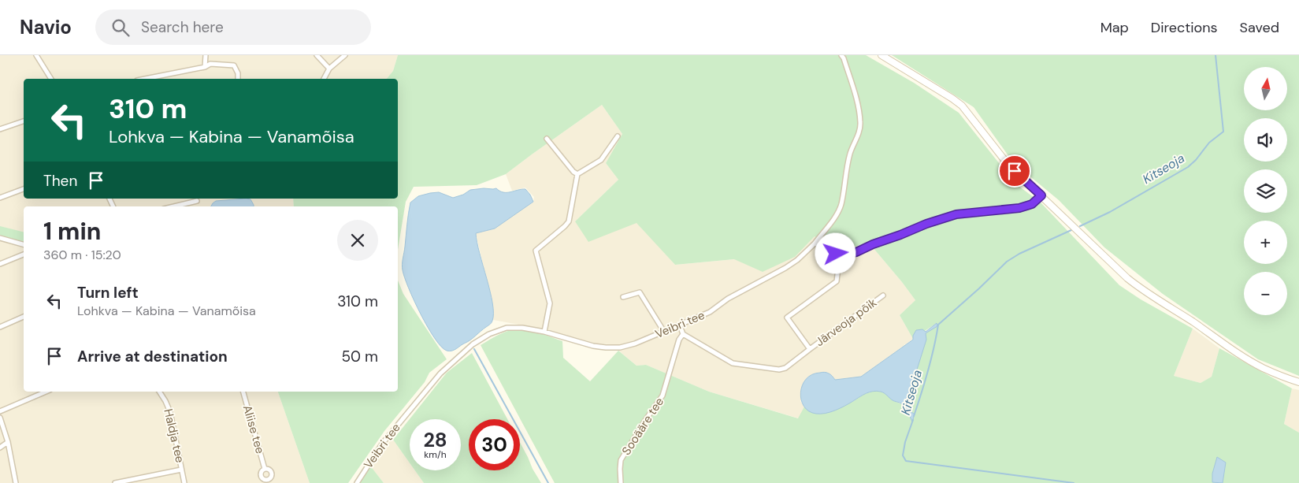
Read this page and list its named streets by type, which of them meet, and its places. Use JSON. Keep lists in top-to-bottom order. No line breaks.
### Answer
{"streets":{"street":["Järveoja põik","Veibri tee","Sooääre tee","Aliise tee","Haldja tee"]},"crossings":[["Järveoja põik","Sooääre tee"]],"water":["Kitseoja"],"north":"top","page":{"header":"Navio","search":"Search here","nav":["Map","Directions","Saved"],"map_buttons":["+","−"],"turn":["310 m","Lohkva — Kabina — Vanamõisa"],"then":"Then","heading":["1 min","360 m · 15:20"],"list":[{"name":"Turn left","note":"Lohkva — Kabina — Vanamõisa","value":"310 m"},{"name":"Arrive at destination","value":"50 m"}],"speed":"28 km/h","limit":"30"}}
